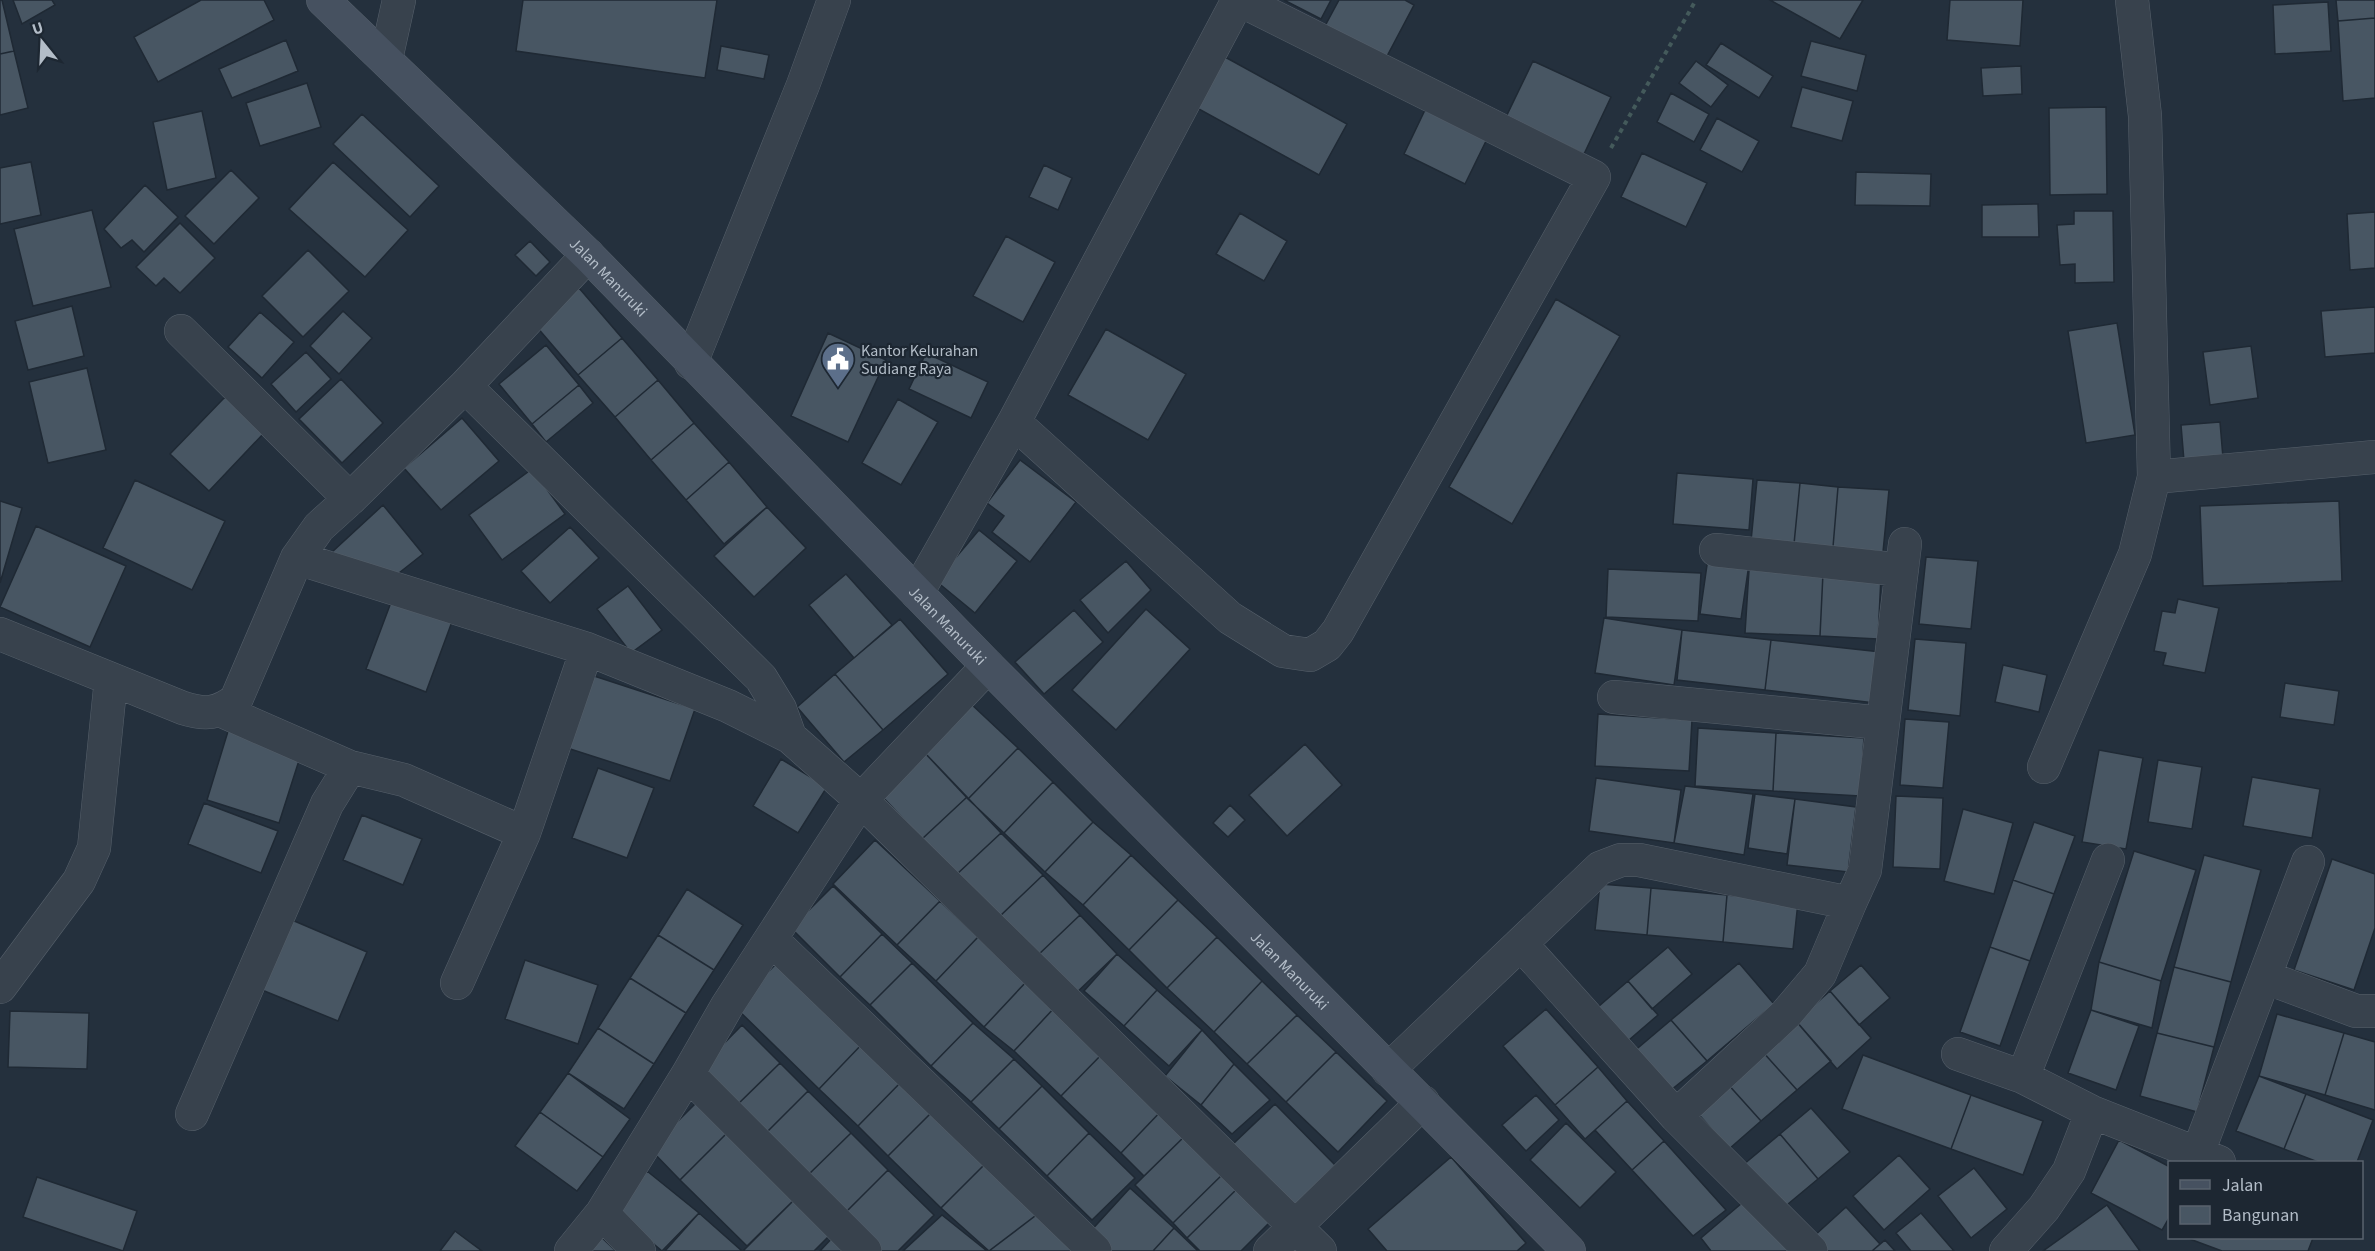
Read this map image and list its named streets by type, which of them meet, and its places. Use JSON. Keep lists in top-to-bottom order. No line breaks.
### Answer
{"streets":{"street":["Jalan Manuruki"]},"places":{"public building":["Kantor Kelurahan Sudiang Raya"]},"legend":["Jalan","Bangunan"],"north":"top"}
